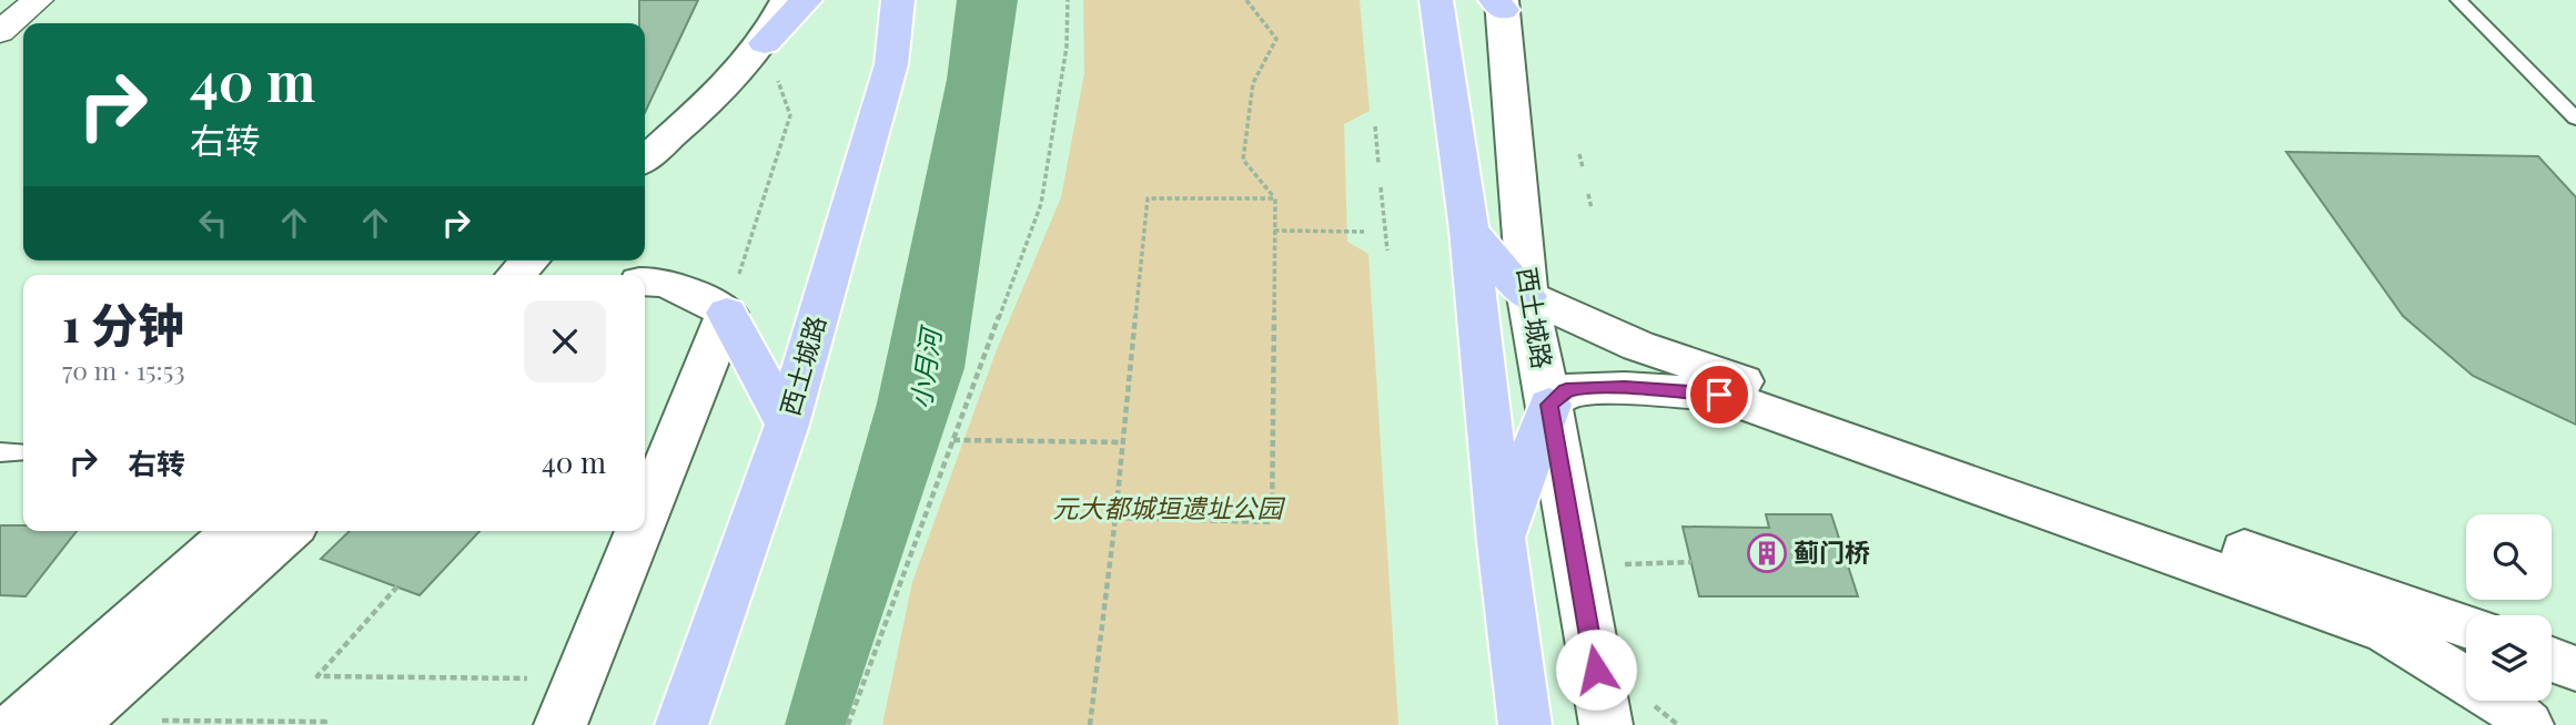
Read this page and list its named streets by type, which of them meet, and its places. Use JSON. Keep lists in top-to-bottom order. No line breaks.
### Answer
{"streets":{"highway":["西土城路"]},"water":["小月河"],"parks":["元大都城垣遗址公园"],"places":{"building":["蓟门桥"]},"page":{"turn":["40 m","右转"],"heading":["1 分钟","70 m · 15:53"],"list":[{"name":"右转","value":"40 m"}]}}
